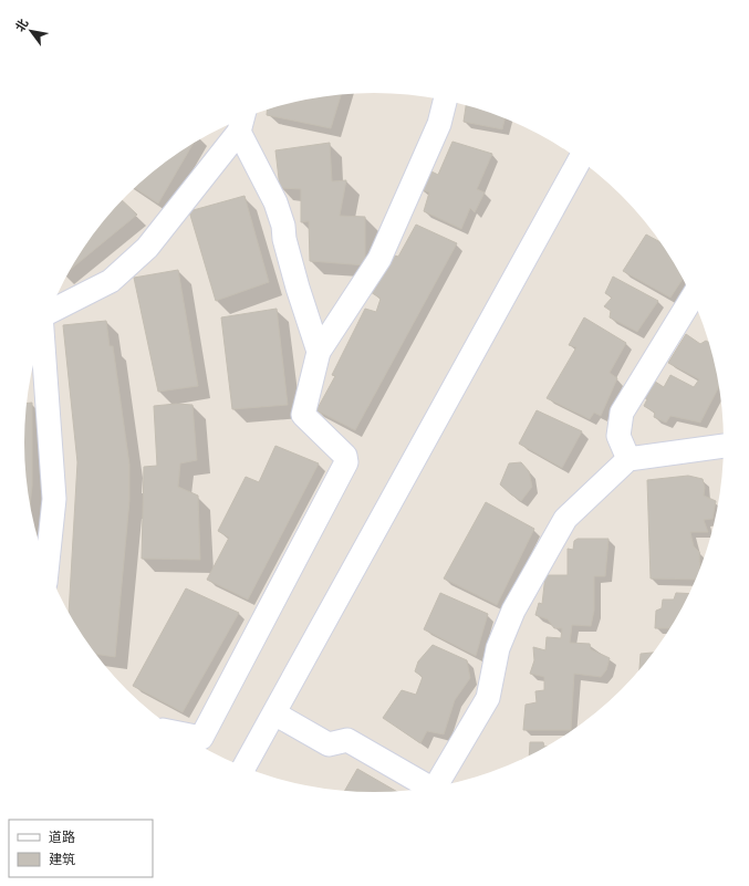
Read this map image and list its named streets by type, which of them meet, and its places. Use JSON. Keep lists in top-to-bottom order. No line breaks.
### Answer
{"legend":["道路","建筑"],"north":"top left"}
